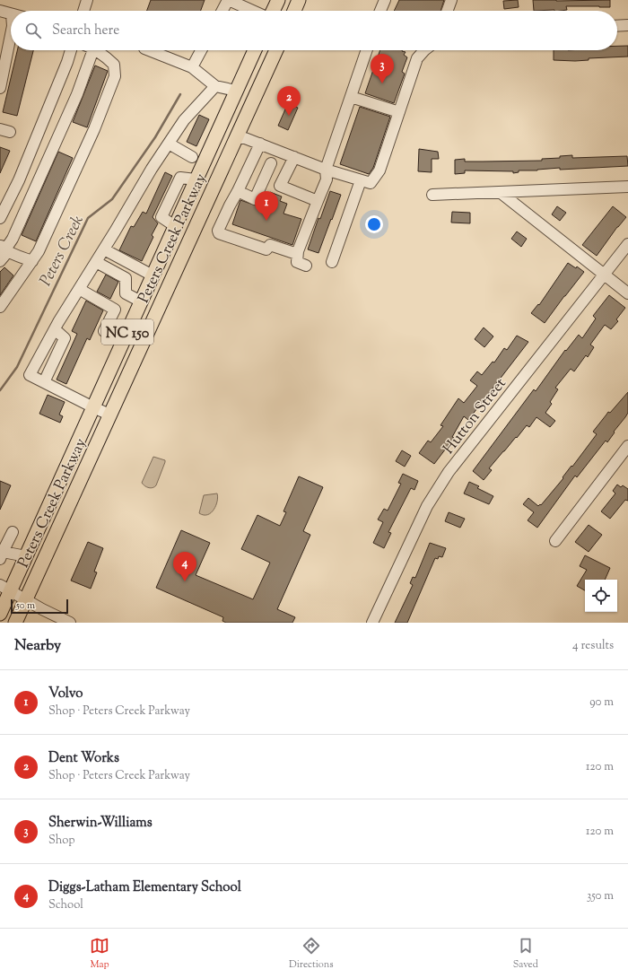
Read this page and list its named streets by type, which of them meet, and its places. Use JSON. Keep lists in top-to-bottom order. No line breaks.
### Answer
{"streets":{"main road":["Peters Creek Parkway","NC 150"],"street":["Hutton Street"]},"water":["Peters Creek"],"scale_bar":"50 m","page":{"search":"Search here","pins":["3","2","1","4"],"scale":"50 m","heading":["Nearby","4 results"],"list":[{"mark":"1","name":"Volvo","note":"Shop · Peters Creek Parkway","value":"90 m"},{"mark":"2","name":"Dent Works","note":"Shop · Peters Creek Parkway","value":"120 m"},{"mark":"3","name":"Sherwin-Williams","note":"Shop","value":"120 m"},{"mark":"4","name":"Diggs-Latham Elementary School","note":"School","value":"350 m"}],"nav":["Map","Directions","Saved"]}}
